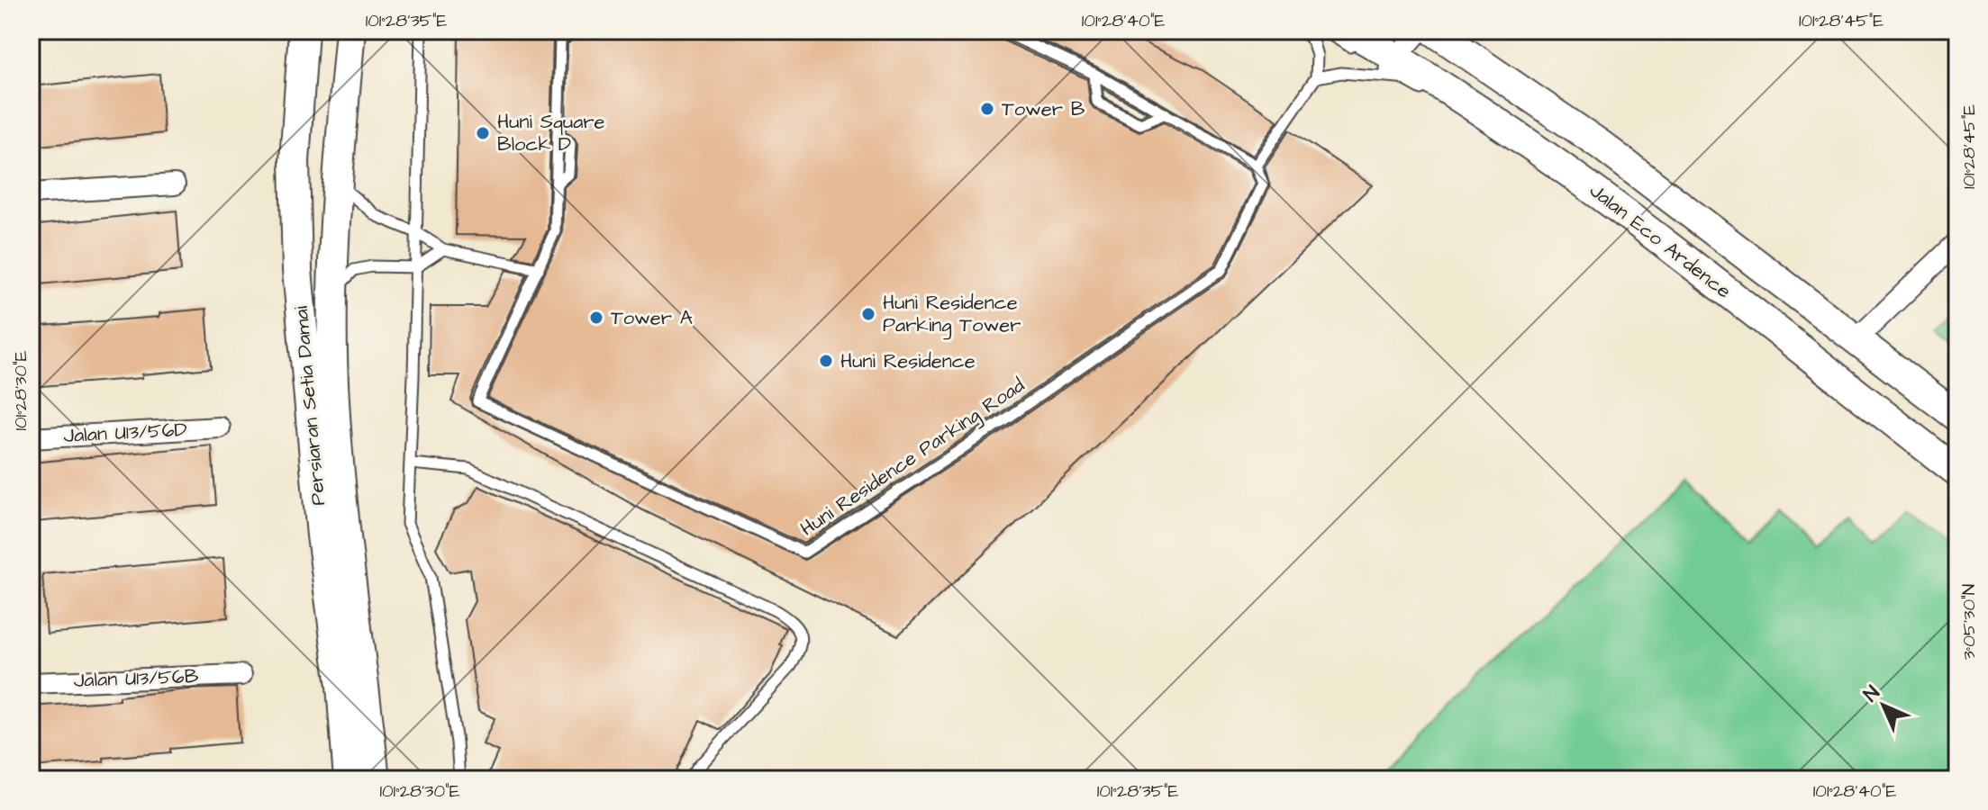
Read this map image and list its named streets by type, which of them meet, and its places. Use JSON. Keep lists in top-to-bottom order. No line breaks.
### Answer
{"streets":{"street":["Jalan Eco Ardence","Persiaran Setia Damai","Jalan U13/56D","Jalan U13/56B"],"lane":["Huni Residence Parking Road"]},"places":["Tower B","Huni Square Block D","Huni Residence Parking Tower","Tower A","Huni Residence"],"north":"top left","coordinates":["101°28'35\"E","101°28'40\"E","101°28'45\"E","101°28'30\"E","3°05'30\"N"]}
